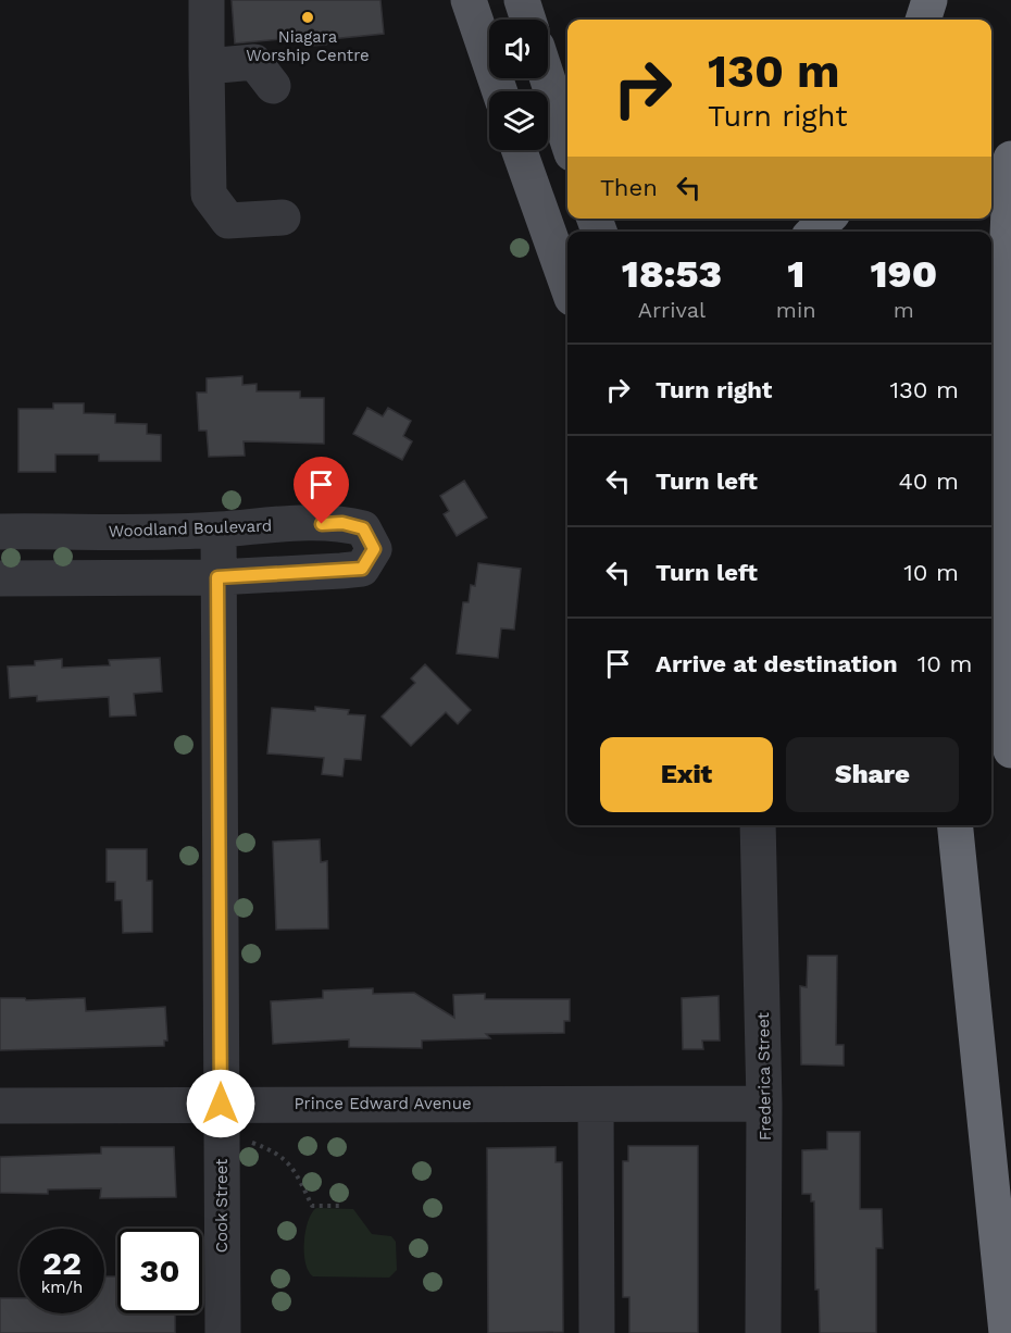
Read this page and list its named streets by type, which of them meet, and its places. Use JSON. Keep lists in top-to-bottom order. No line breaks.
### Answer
{"streets":{"street":["Woodland Boulevard","Frederica Street","Prince Edward Avenue","Cook Street"]},"crossings":[["Woodland Boulevard","Cook Street"],["Frederica Street","Prince Edward Avenue"],["Prince Edward Avenue","Cook Street"]],"places":["Niagara Worship Centre"],"page":{"turn":["130 m","Turn right"],"then":"Then","eta":["18:53","Arrival","1","min","190","m"],"list":[{"name":"Turn right","value":"130 m"},{"name":"Turn left","value":"40 m"},{"name":"Turn left","value":"10 m"},{"name":"Arrive at destination","value":"10 m"}],"buttons":["Exit","Share"],"speed":"22 km/h","limit":"30"}}
